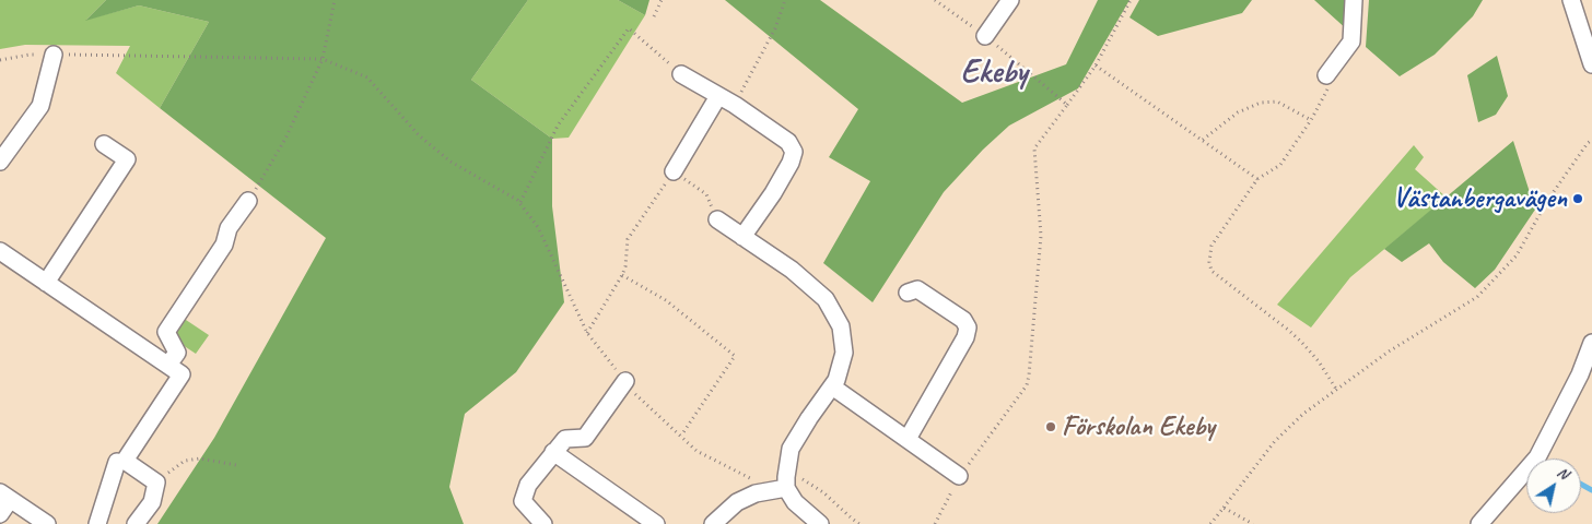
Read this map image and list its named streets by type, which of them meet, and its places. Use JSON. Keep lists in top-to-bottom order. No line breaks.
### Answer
{"districts":["Ekeby"],"places":["Västanbergavägen","Förskolan Ekeby"],"north":"top right"}
